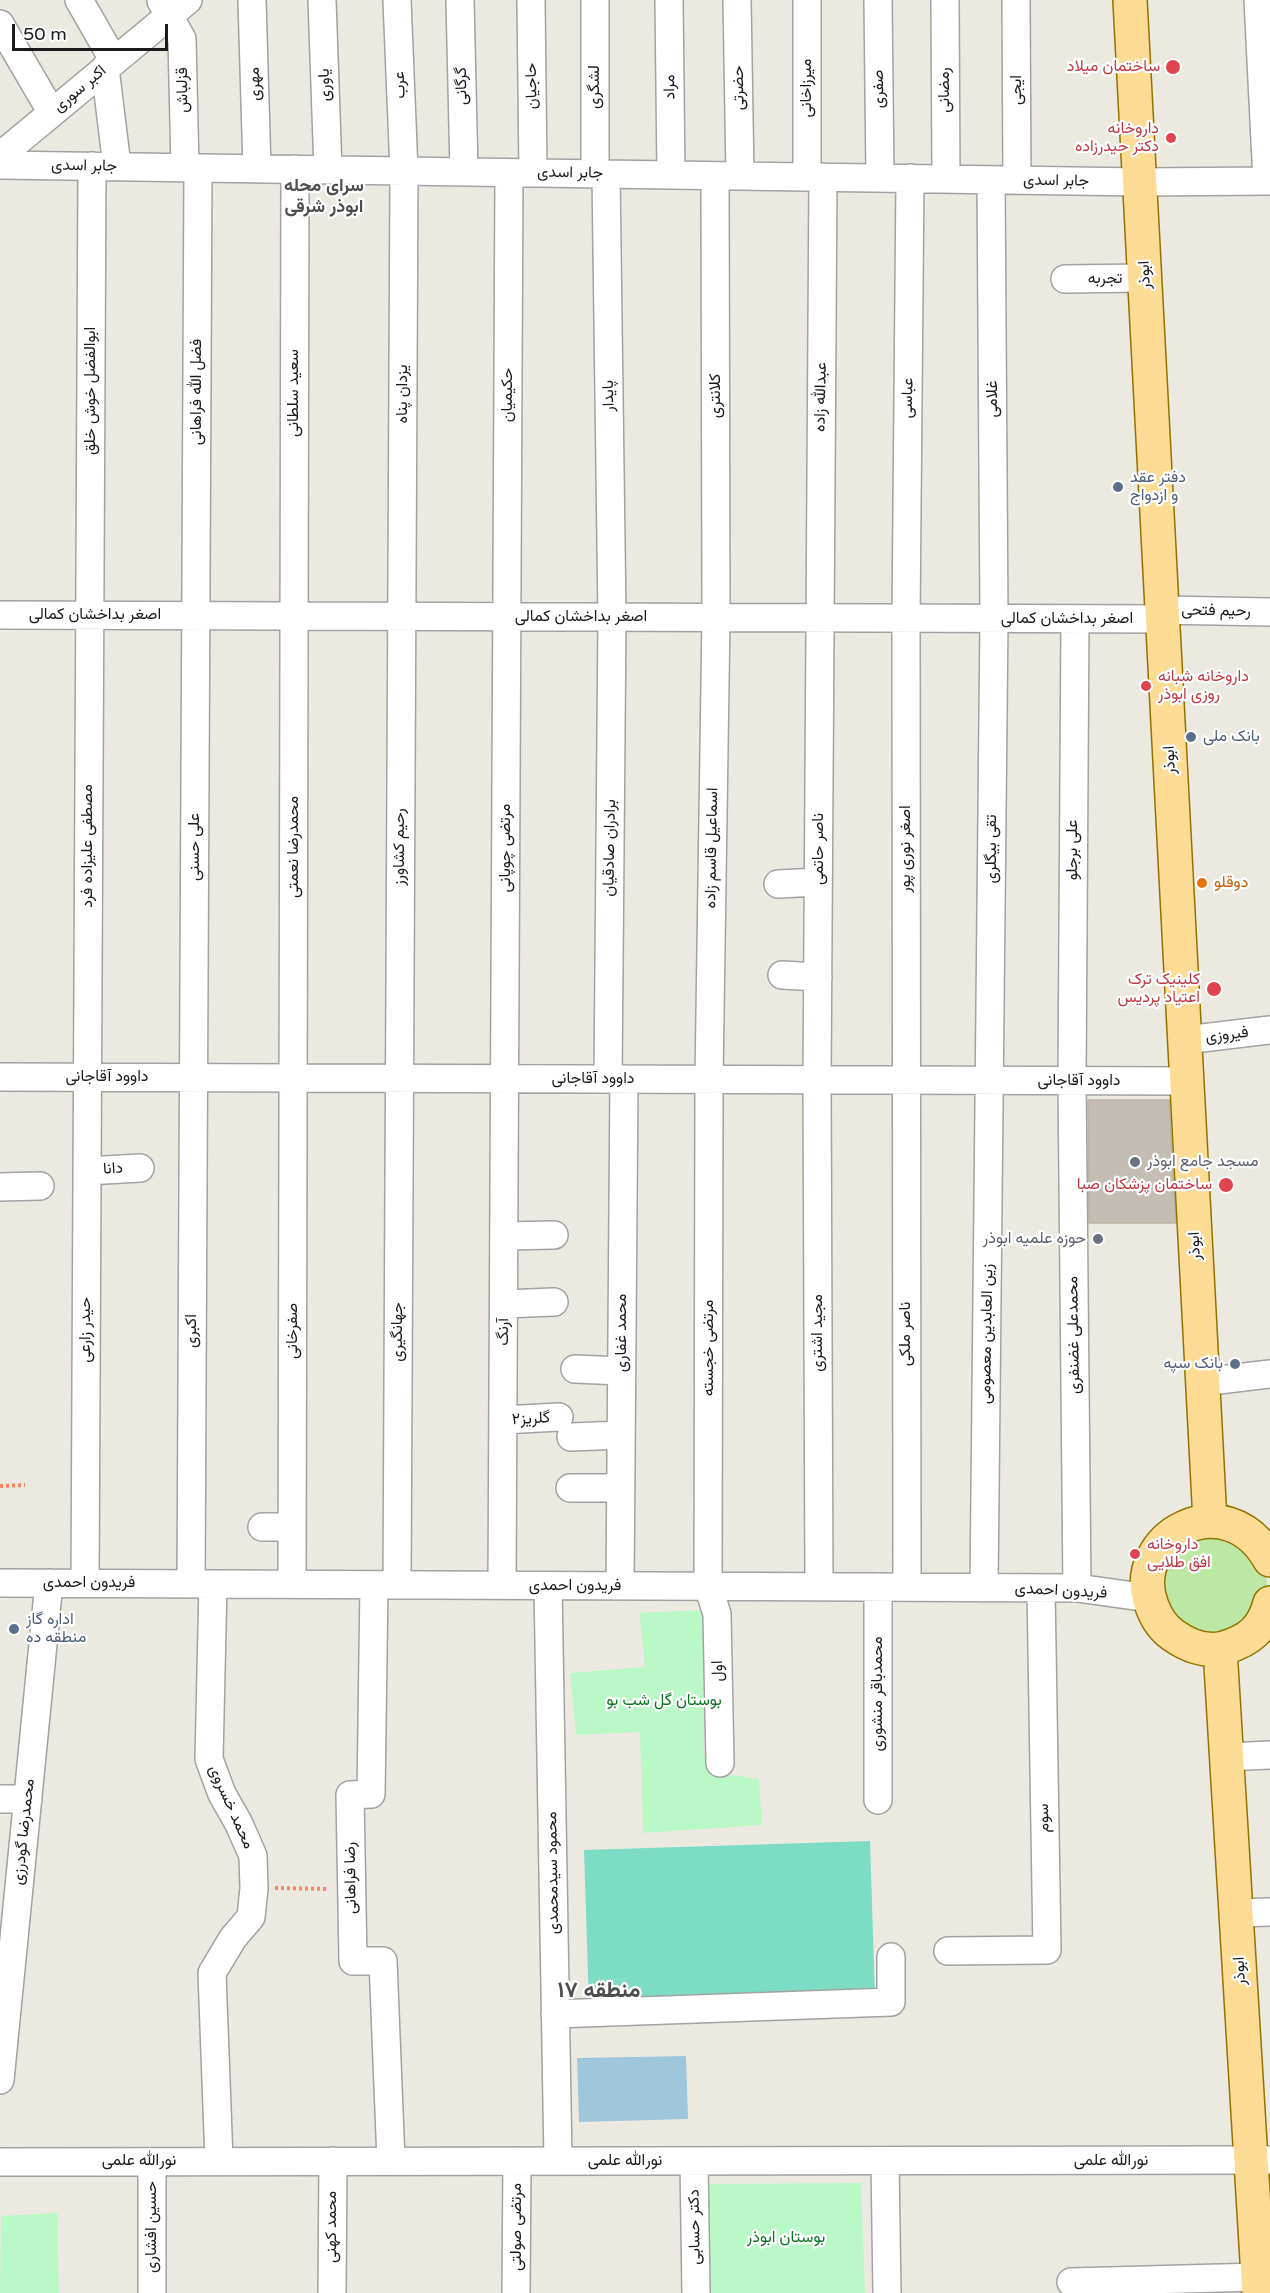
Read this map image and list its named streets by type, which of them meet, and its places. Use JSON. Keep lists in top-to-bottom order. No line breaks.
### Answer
{"streets":{"main road":["ابوذر"],"street":["مهری","یاوری","عرب","گرگانی","حاجیان","لشگری","مراد","حضرتی","میرزاخانی","اکبر سوری","صفری","قزلباش","رمضانی","ایجی","جابر اسدی","تجربه","ابوالفضل خوش خلق","فضل الله فراهانی","سعید سلطانی","یزدان پناه","حکیمیان","پایدار","کلانتری","عبدالله زاده","عباسی","غلامی","رحیم فتحی","اصغر بداخشان کمالی","مصطفی علیزاده فرد","علی حسنی","محمدرضا نعمتی","رحیم کشاورز","مرتضی چوپانی","برادران صادقیان","اسماعیل قاسم زاده","ناصر حاتمی","اصغر نوری پور","تقی بیگلری","علی برجلو","فیروزی","داوود آقاجانی","دانا","حیدر زارعی","اکبری","صفرخانی","جهانگیری","آرنگ","محمد غفاری","مجید اشتری","ناصر ملکی","زین العابدین معصومی","محمدعلی غضنفری","مرتضی خجسته","گلریز۲","فریدون احمدی","اول","محمدباقر منشوری","محمد خسروی","سوم","محمدرضا گودرزی","محمود سیدمحمدی","رضا فراهانی","نورالله علمی","حسین افشاری","محمد کهنی","مرتضی صولتی","دکتر حسابی"]},"crossings":[["مهری","جابر اسدی"],["یاوری","جابر اسدی"],["عرب","جابر اسدی"],["عرب","یزدان پناه"],["گرگانی","جابر اسدی"],["حاجیان","جابر اسدی"],["حاجیان","حکیمیان"],["لشگری","جابر اسدی"],["لشگری","پایدار"],["مراد","جابر اسدی"],["حضرتی","جابر اسدی"],["حضرتی","کلانتری"],["میرزاخانی","جابر اسدی"],["میرزاخانی","عبدالله زاده"],["اکبر سوری","قزلباش"],["اکبر سوری","ابوالفضل خوش خلق"],["صفری","جابر اسدی"],["قزلباش","جابر اسدی"],["قزلباش","فضل الله فراهانی"],["رمضانی","جابر اسدی"],["ایجی","جابر اسدی"],["ایجی","غلامی"],["جابر اسدی","ابوذر"],["جابر اسدی","ابوالفضل خوش خلق"],["جابر اسدی","فضل الله فراهانی"],["جابر اسدی","سعید سلطانی"],["جابر اسدی","یزدان پناه"],["جابر اسدی","حکیمیان"],["جابر اسدی","پایدار"],["جابر اسدی","کلانتری"],["جابر اسدی","عبدالله زاده"],["جابر اسدی","عباسی"],["جابر اسدی","غلامی"],["ابوذر","تجربه"],["ابوذر","رحیم فتحی"],["ابوذر","اصغر بداخشان کمالی"],["ابوذر","فیروزی"],["ابوذر","داوود آقاجانی"],["ابوذر","نورالله علمی"],["ابوالفضل خوش خلق","اصغر بداخشان کمالی"],["ابوالفضل خوش خلق","مصطفی علیزاده فرد"],["فضل الله فراهانی","اصغر بداخشان کمالی"],["فضل الله فراهانی","علی حسنی"],["سعید سلطانی","اصغر بداخشان کمالی"],["سعید سلطانی","محمدرضا نعمتی"],["یزدان پناه","اصغر بداخشان کمالی"],["یزدان پناه","رحیم کشاورز"],["حکیمیان","اصغر بداخشان کمالی"],["حکیمیان","مرتضی چوپانی"],["پایدار","اصغر بداخشان کمالی"],["پایدار","برادران صادقیان"],["کلانتری","اصغر بداخشان کمالی"],["کلانتری","اسماعیل قاسم زاده"],["عبدالله زاده","اصغر بداخشان کمالی"],["عبدالله زاده","ناصر حاتمی"],["عباسی","اصغر بداخشان کمالی"],["عباسی","اصغر نوری پور"],["غلامی","اصغر بداخشان کمالی"],["غلامی","تقی بیگلری"],["رحیم فتحی","اصغر بداخشان کمالی"],["اصغر بداخشان کمالی","مصطفی علیزاده فرد"],["اصغر بداخشان کمالی","علی حسنی"],["اصغر بداخشان کمالی","محمدرضا نعمتی"],["اصغر بداخشان کمالی","رحیم کشاورز"],["اصغر بداخشان کمالی","مرتضی چوپانی"],["اصغر بداخشان کمالی","برادران صادقیان"],["اصغر بداخشان کمالی","اسماعیل قاسم زاده"],["اصغر بداخشان کمالی","ناصر حاتمی"],["اصغر بداخشان کمالی","اصغر نوری پور"],["اصغر بداخشان کمالی","تقی بیگلری"],["اصغر بداخشان کمالی","علی برجلو"],["مصطفی علیزاده فرد","داوود آقاجانی"],["مصطفی علیزاده فرد","حیدر زارعی"],["علی حسنی","داوود آقاجانی"],["علی حسنی","اکبری"],["محمدرضا نعمتی","داوود آقاجانی"],["محمدرضا نعمتی","صفرخانی"],["رحیم کشاورز","داوود آقاجانی"],["رحیم کشاورز","جهانگیری"],["مرتضی چوپانی","داوود آقاجانی"],["مرتضی چوپانی","آرنگ"],["برادران صادقیان","داوود آقاجانی"],["برادران صادقیان","محمد غفاری"],["اسماعیل قاسم زاده","داوود آقاجانی"],["اسماعیل قاسم زاده","مرتضی خجسته"],["ناصر حاتمی","داوود آقاجانی"],["ناصر حاتمی","مجید اشتری"],["اصغر نوری پور","داوود آقاجانی"],["اصغر نوری پور","ناصر ملکی"],["تقی بیگلری","داوود آقاجانی"],["تقی بیگلری","زین العابدین معصومی"],["علی برجلو","داوود آقاجانی"],["علی برجلو","محمدعلی غضنفری"],["داوود آقاجانی","حیدر زارعی"],["داوود آقاجانی","اکبری"],["داوود آقاجانی","صفرخانی"],["داوود آقاجانی","جهانگیری"],["داوود آقاجانی","آرنگ"],["داوود آقاجانی","محمد غفاری"],["داوود آقاجانی","مجید اشتری"],["داوود آقاجانی","ناصر ملکی"],["داوود آقاجانی","زین العابدین معصومی"],["داوود آقاجانی","محمدعلی غضنفری"],["داوود آقاجانی","مرتضی خجسته"],["دانا","حیدر زارعی"],["حیدر زارعی","فریدون احمدی"],["اکبری","فریدون احمدی"],["اکبری","محمد خسروی"],["صفرخانی","فریدون احمدی"],["جهانگیری","فریدون احمدی"],["جهانگیری","رضا فراهانی"],["آرنگ","گلریز۲"],["آرنگ","فریدون احمدی"],["محمد غفاری","گلریز۲"],["محمد غفاری","فریدون احمدی"],["مجید اشتری","فریدون احمدی"],["ناصر ملکی","فریدون احمدی"],["زین العابدین معصومی","فریدون احمدی"],["محمدعلی غضنفری","فریدون احمدی"],["مرتضی خجسته","فریدون احمدی"],["مرتضی خجسته","اول"],["فریدون احمدی","محمدباقر منشوری"],["فریدون احمدی","محمد خسروی"],["فریدون احمدی","سوم"],["فریدون احمدی","محمدرضا گودرزی"],["فریدون احمدی","محمود سیدمحمدی"],["فریدون احمدی","رضا فراهانی"],["محمد خسروی","نورالله علمی"],["محمود سیدمحمدی","نورالله علمی"],["رضا فراهانی","نورالله علمی"],["نورالله علمی","حسین افشاری"],["نورالله علمی","محمد کهنی"],["نورالله علمی","مرتضی صولتی"],["نورالله علمی","دکتر حسابی"]],"districts":["سرای محله ابوذر شرقی","منطقه ۱۷"],"parks":["بوستان گل شب بو","بوستان ابوذر"],"places":["ساختمان میلاد","داروخانه دکتر حیدرزاده","دفتر عقد و ازدواج","داروخانه شبانه روزی ابوذر","بانک ملی","دوقلو","کلینیک ترک اعتیاد پردیس","مسجد جامع ابوذر","ساختمان پزشکان صبا","حوزه علمیه ابوذر","بانک سپه","داروخانه افق طلایی","اداره گاز منطقه ده"],"scale_bar":"50 m"}
